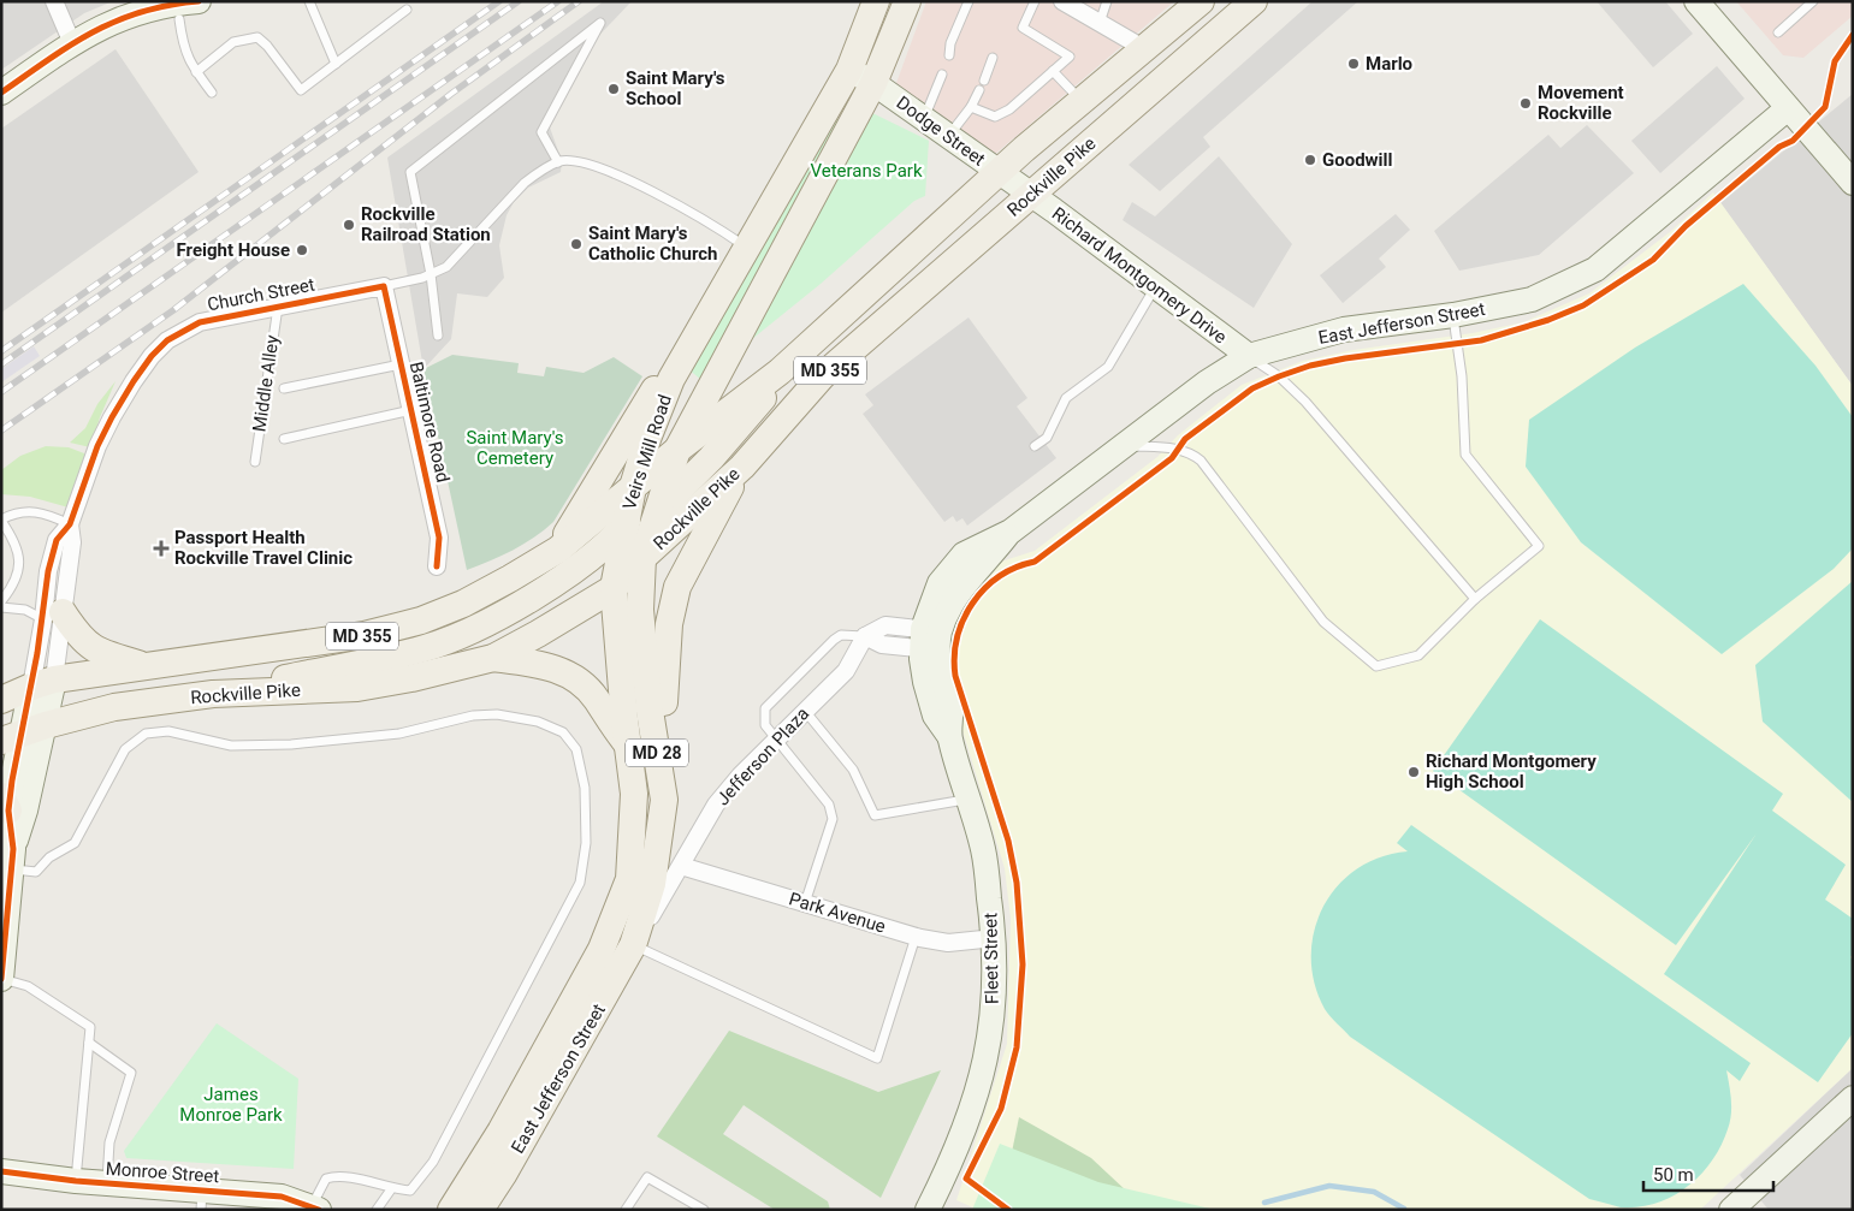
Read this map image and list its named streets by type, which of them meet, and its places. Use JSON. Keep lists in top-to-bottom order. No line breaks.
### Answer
{"streets":{"main road":["Rockville Pike","East Jefferson Street","MD 355","Veirs Mill Road","MD 28"],"street":["Dodge Street","Richard Montgomery Drive","Church Street","Baltimore Road","Jefferson Plaza","Park Avenue","Fleet Street","Monroe Street"],"lane":["Middle Alley"]},"crossings":[["Dodge Street","Rockville Pike"],["Dodge Street","Richard Montgomery Drive"],["Dodge Street","Veirs Mill Road"],["Rockville Pike","Richard Montgomery Drive"],["Rockville Pike","Church Street"],["Rockville Pike","Veirs Mill Road"],["Richard Montgomery Drive","East Jefferson Street"],["Church Street","Middle Alley"],["Church Street","Baltimore Road"],["East Jefferson Street","Veirs Mill Road"],["East Jefferson Street","Jefferson Plaza"],["East Jefferson Street","Fleet Street"],["Veirs Mill Road","Jefferson Plaza"],["Jefferson Plaza","Park Avenue"],["Park Avenue","Fleet Street"]],"parks":["Veterans Park","Saint Mary's Cemetery","James Monroe Park"],"places":{"other":["Marlo","Saint Mary's School","Movement Rockville","Goodwill","Rockville Railroad Station","Saint Mary's Catholic Church","Freight House","Richard Montgomery High School"],"health":["Passport Health Rockville Travel Clinic"]},"scale_bar":"50 m"}
